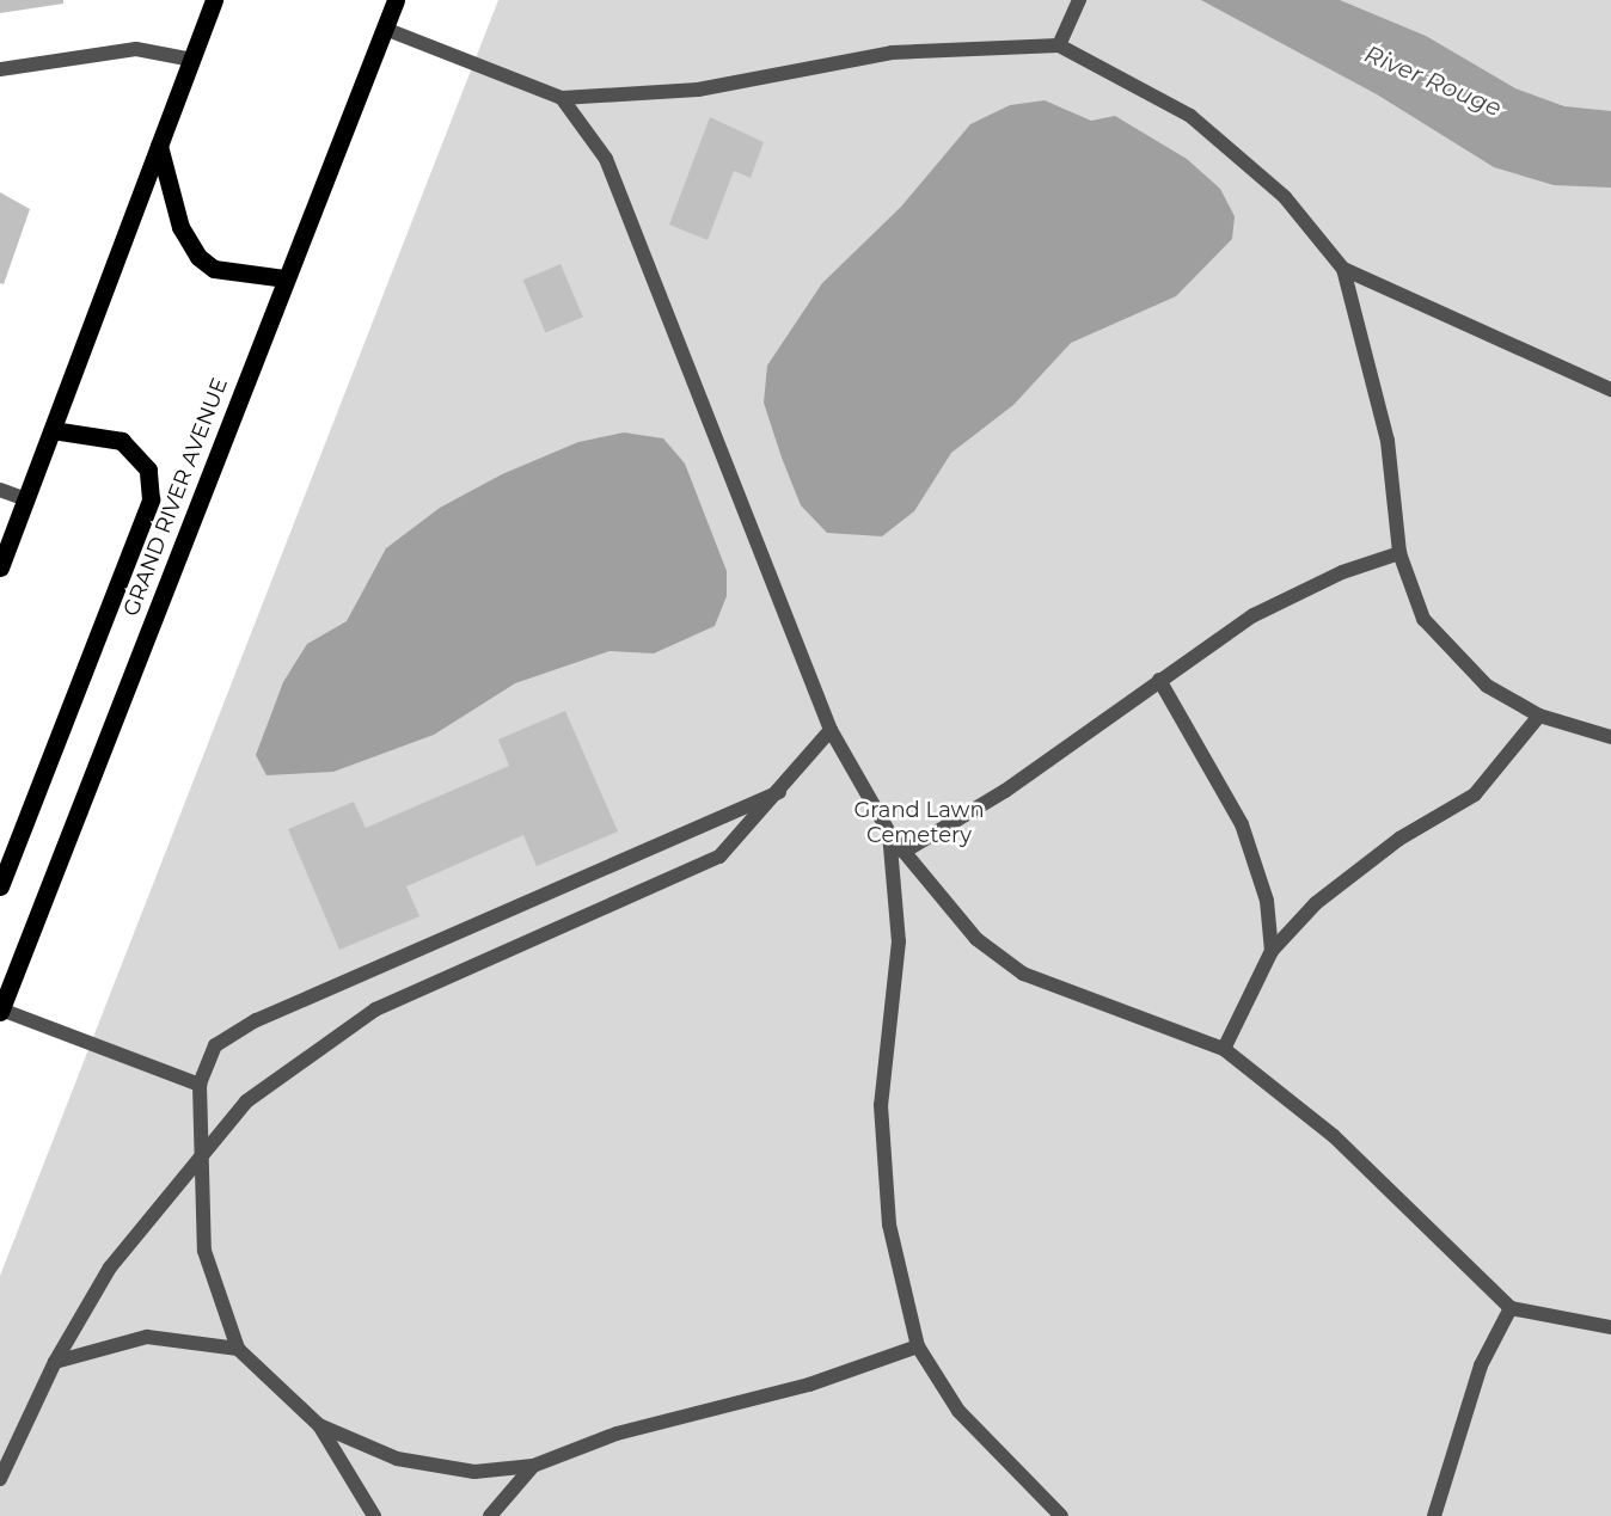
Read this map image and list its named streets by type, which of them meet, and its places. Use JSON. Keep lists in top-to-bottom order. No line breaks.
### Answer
{"streets":{"main road":["GRAND RIVER AVENUE"]},"water":["River Rouge"],"parks":["Grand Lawn Cemetery"]}
